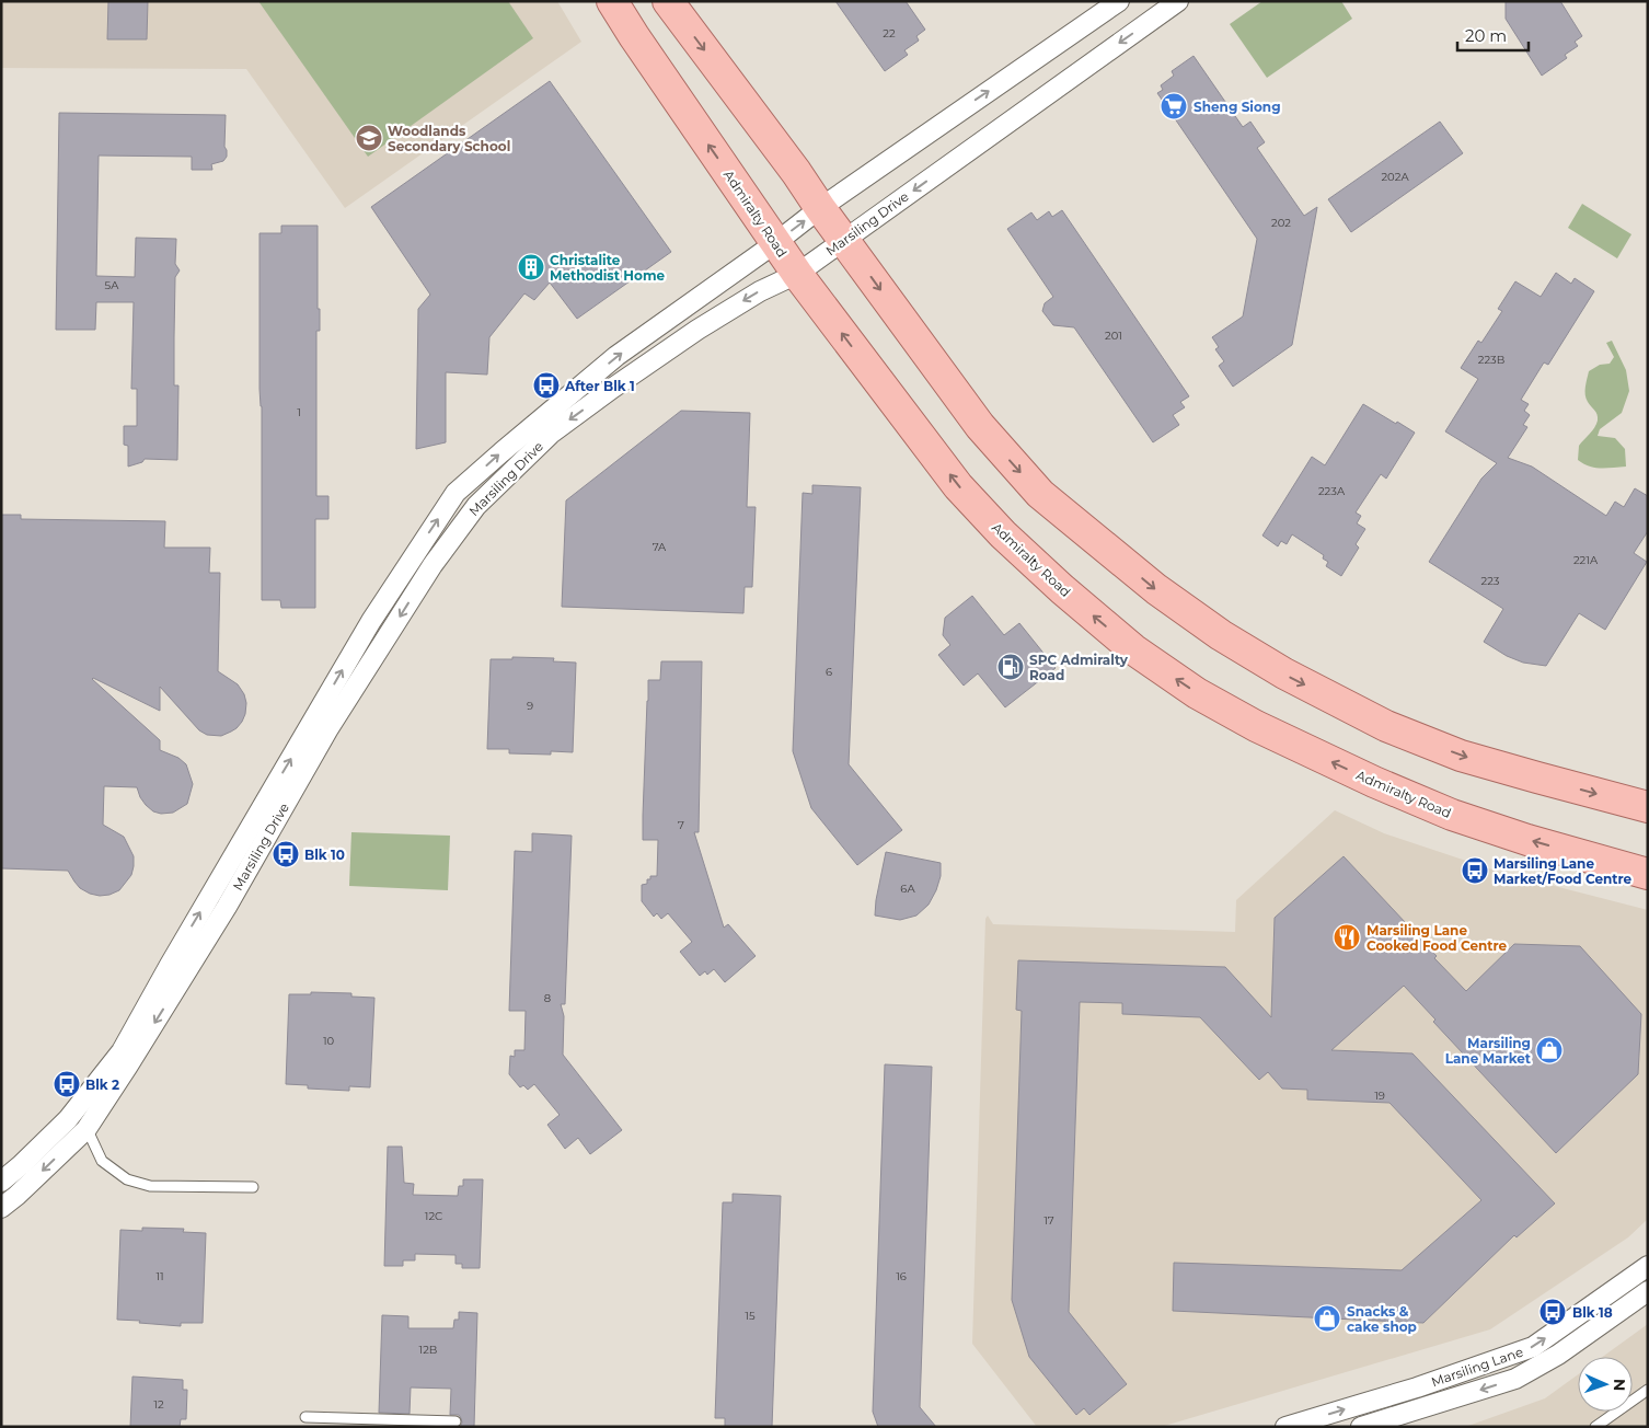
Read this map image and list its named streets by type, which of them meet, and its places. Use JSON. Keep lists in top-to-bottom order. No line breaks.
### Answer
{"streets":{"main road":["Admiralty Road"],"street":["Marsiling Drive","Marsiling Lane"]},"crossings":[["Admiralty Road","Marsiling Drive"]],"places":{"supermarket":["Sheng Siong"],"school or university":["Woodlands Secondary School"],"building":["Christalite Methodist Home"],"bus stop":["After Blk 1","Blk 10","Marsiling Lane Market/Food Centre","Blk 2","Blk 18"],"fuel station":["SPC Admiralty Road"],"restaurant":["Marsiling Lane Cooked Food Centre"],"shop":["Marsiling Lane Market","Snacks & cake shop"]},"house_numbers":["22","202A","202","5A","201","223B","1","223A","7A","221A","223","6","9","7","6A","8","10","19","12C","17","11","16","15","12B","12"],"scale_bar":"20 m","north":"right"}
